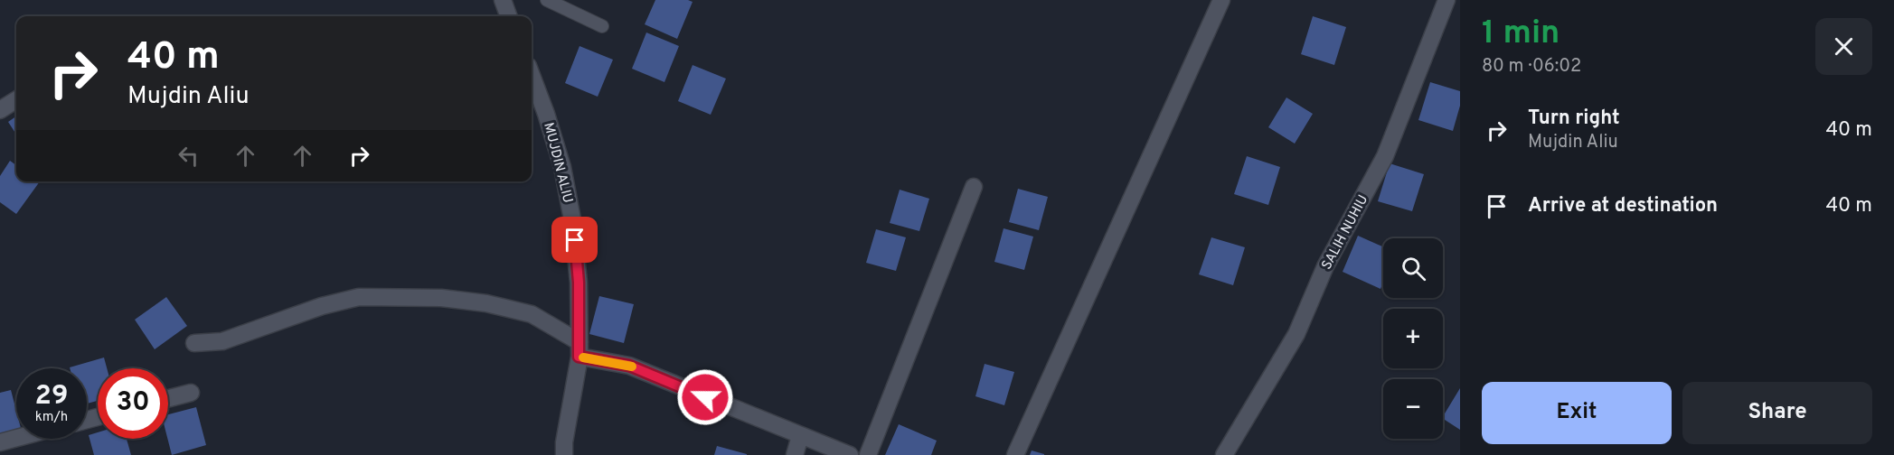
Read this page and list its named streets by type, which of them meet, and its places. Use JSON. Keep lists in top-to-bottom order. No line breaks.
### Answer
{"streets":{"street":["MUJDIN ALIU","SALIH NUHIU"]},"page":{"heading":["1 min","80 m · 06:02"],"turn":["40 m","Mujdin Aliu"],"list":[{"name":"Turn right","note":"Mujdin Aliu","value":"40 m"},{"name":"Arrive at destination","value":"40 m"}],"map_buttons":["+","−"],"speed":"29 km/h","limit":"30","buttons":["Exit","Share"]}}
